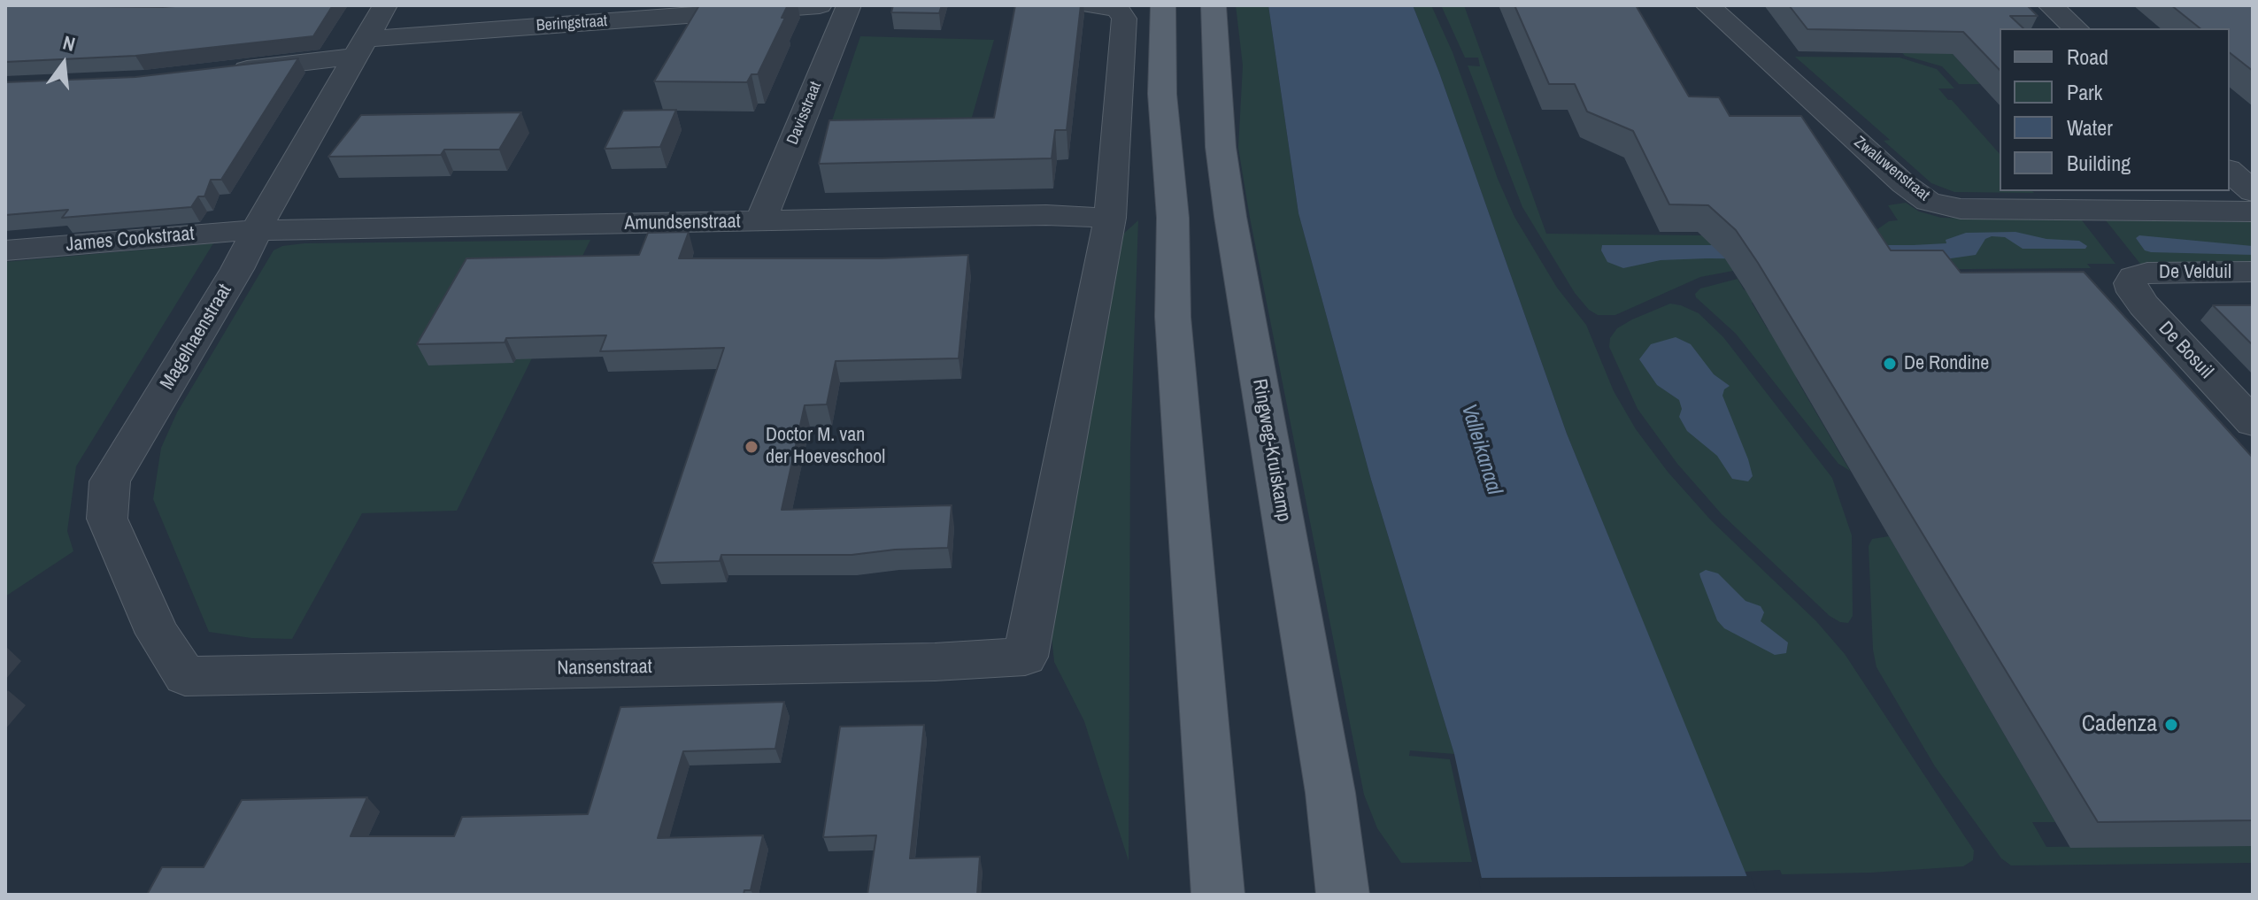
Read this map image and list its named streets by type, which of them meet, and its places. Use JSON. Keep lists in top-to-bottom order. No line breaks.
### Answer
{"streets":{"main road":["Ringweg-Kruiskamp"],"street":["Beringstraat","Davisstraat","Zwaluwenstraat","Amundsenstraat","James Cookstraat","De Velduil","Magelhaenstraat","De Bosuil","Nansenstraat"]},"crossings":[["Beringstraat","Magelhaenstraat"],["Davisstraat","Amundsenstraat"],["Amundsenstraat","James Cookstraat"],["Amundsenstraat","Magelhaenstraat"],["Amundsenstraat","Nansenstraat"],["James Cookstraat","Magelhaenstraat"],["De Velduil","De Bosuil"],["Magelhaenstraat","Nansenstraat"]],"water":["Valleikanaal"],"places":["De Rondine","Doctor M. van der Hoeveschool","Cadenza"],"legend":["Road","Park","Water","Building"],"north":"top"}
